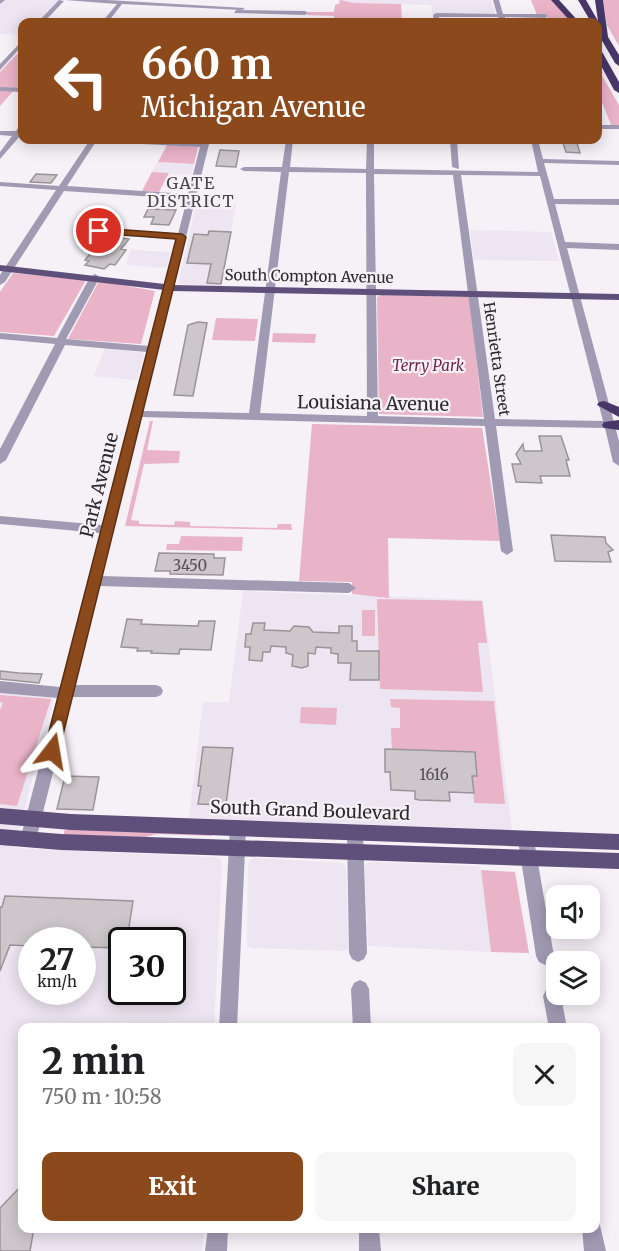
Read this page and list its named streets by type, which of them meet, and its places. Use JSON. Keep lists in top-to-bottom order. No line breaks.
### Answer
{"streets":{"main road":["South Compton Avenue","South Grand Boulevard"],"street":["Henrietta Street","Louisiana Avenue","Park Avenue"]},"crossings":[["South Compton Avenue","Henrietta Street"],["South Compton Avenue","Park Avenue"],["Henrietta Street","Louisiana Avenue"],["Louisiana Avenue","Park Avenue"],["Park Avenue","South Grand Boulevard"]],"districts":["GATE DISTRICT"],"parks":["Terry Park"],"house_numbers":["3450","1616"],"page":{"turn":["660 m","Michigan Avenue"],"speed":"27 km/h","limit":"30","heading":["2 min","750 m · 10:58"],"buttons":["Exit","Share"]}}
